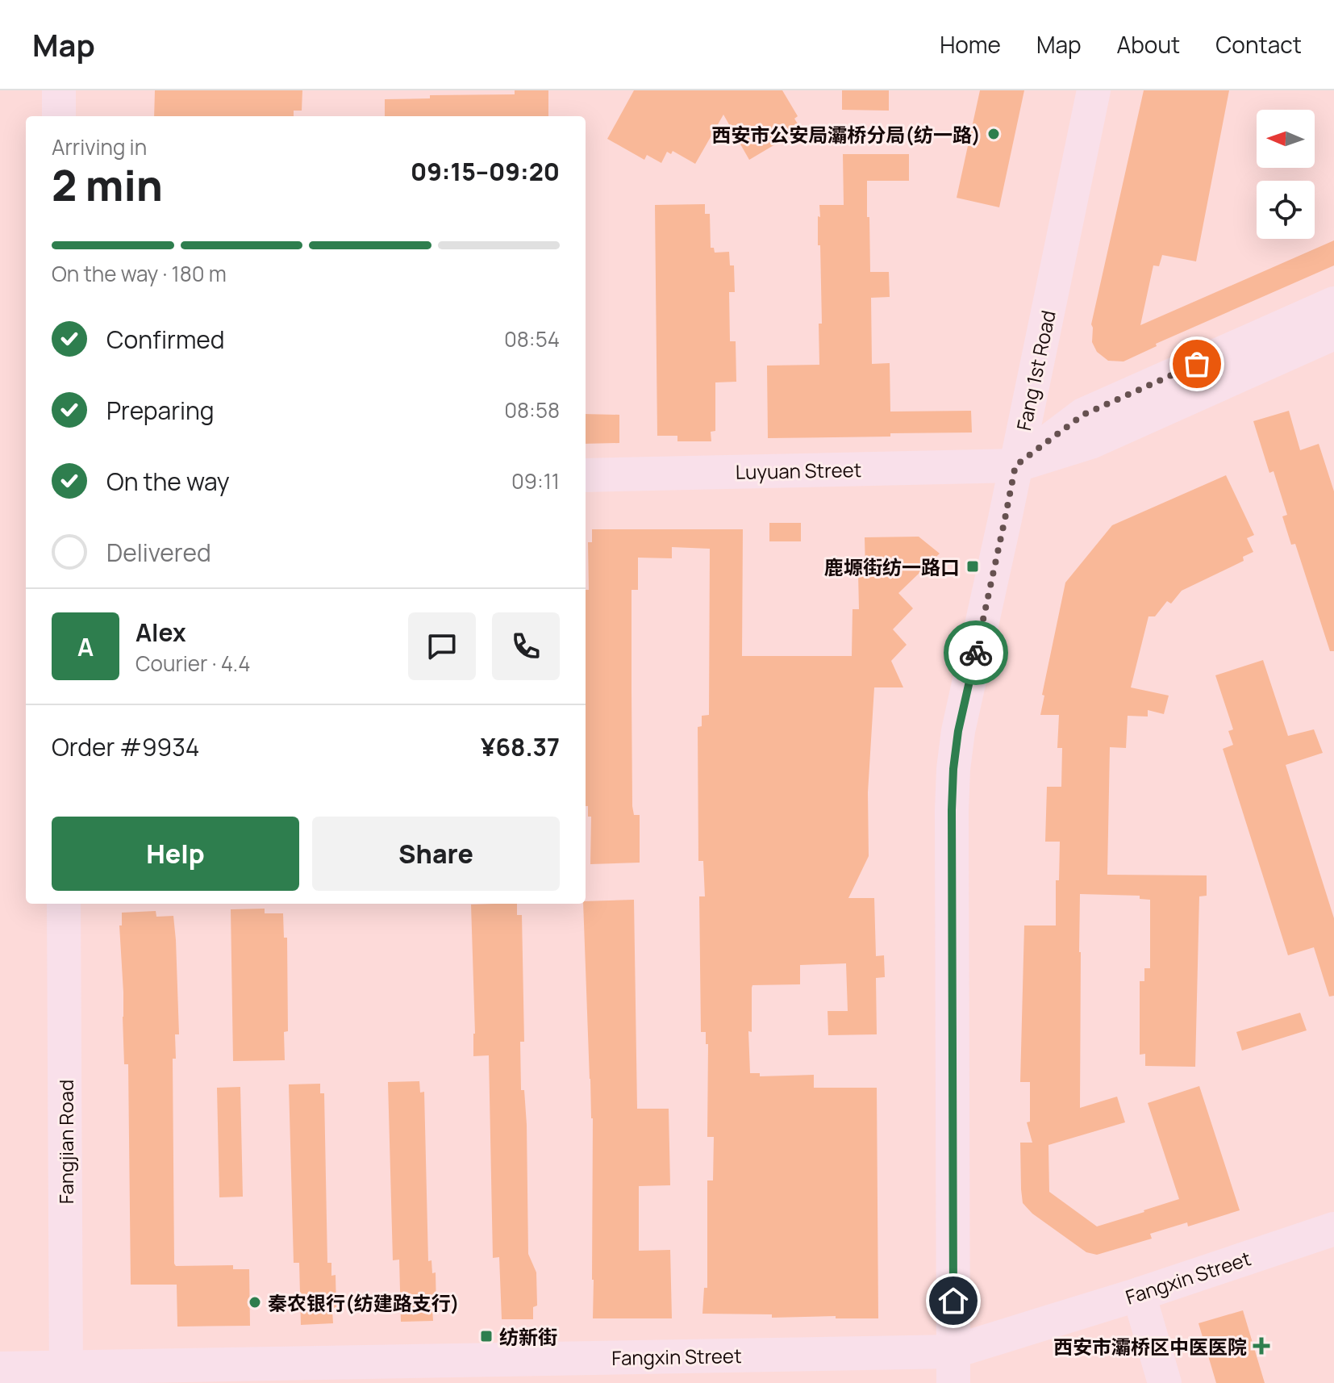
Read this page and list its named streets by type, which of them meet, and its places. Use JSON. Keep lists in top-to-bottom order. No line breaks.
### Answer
{"streets":{"street":["Fang 1st Road","Luyuan Street","Fangjian Road","Fangxin Street"]},"crossings":[["Fang 1st Road","Luyuan Street"],["Fang 1st Road","Fangxin Street"],["Fangjian Road","Fangxin Street"]],"places":{"other":["西安市公安局灞桥分局(纺一路)","秦农银行(纺建路支行)"],"transit":["鹿塬街纺一路口","纺新街"],"health":["西安市灞桥区中医医院"]},"north":"left","page":{"header":"Map","nav":["Home","Map","About","Contact"],"heading":["2 min","Arriving in","09:15–09:20"],"panel":["Alex","Courier · 4.4","Order #9934","¥68.37"],"bar":"On the way · 180 m","list":[["Confirmed","08:54"],["Preparing","08:58"],["On the way","09:11"],"Delivered"],"round":"A","buttons":["Help","Share"]}}
